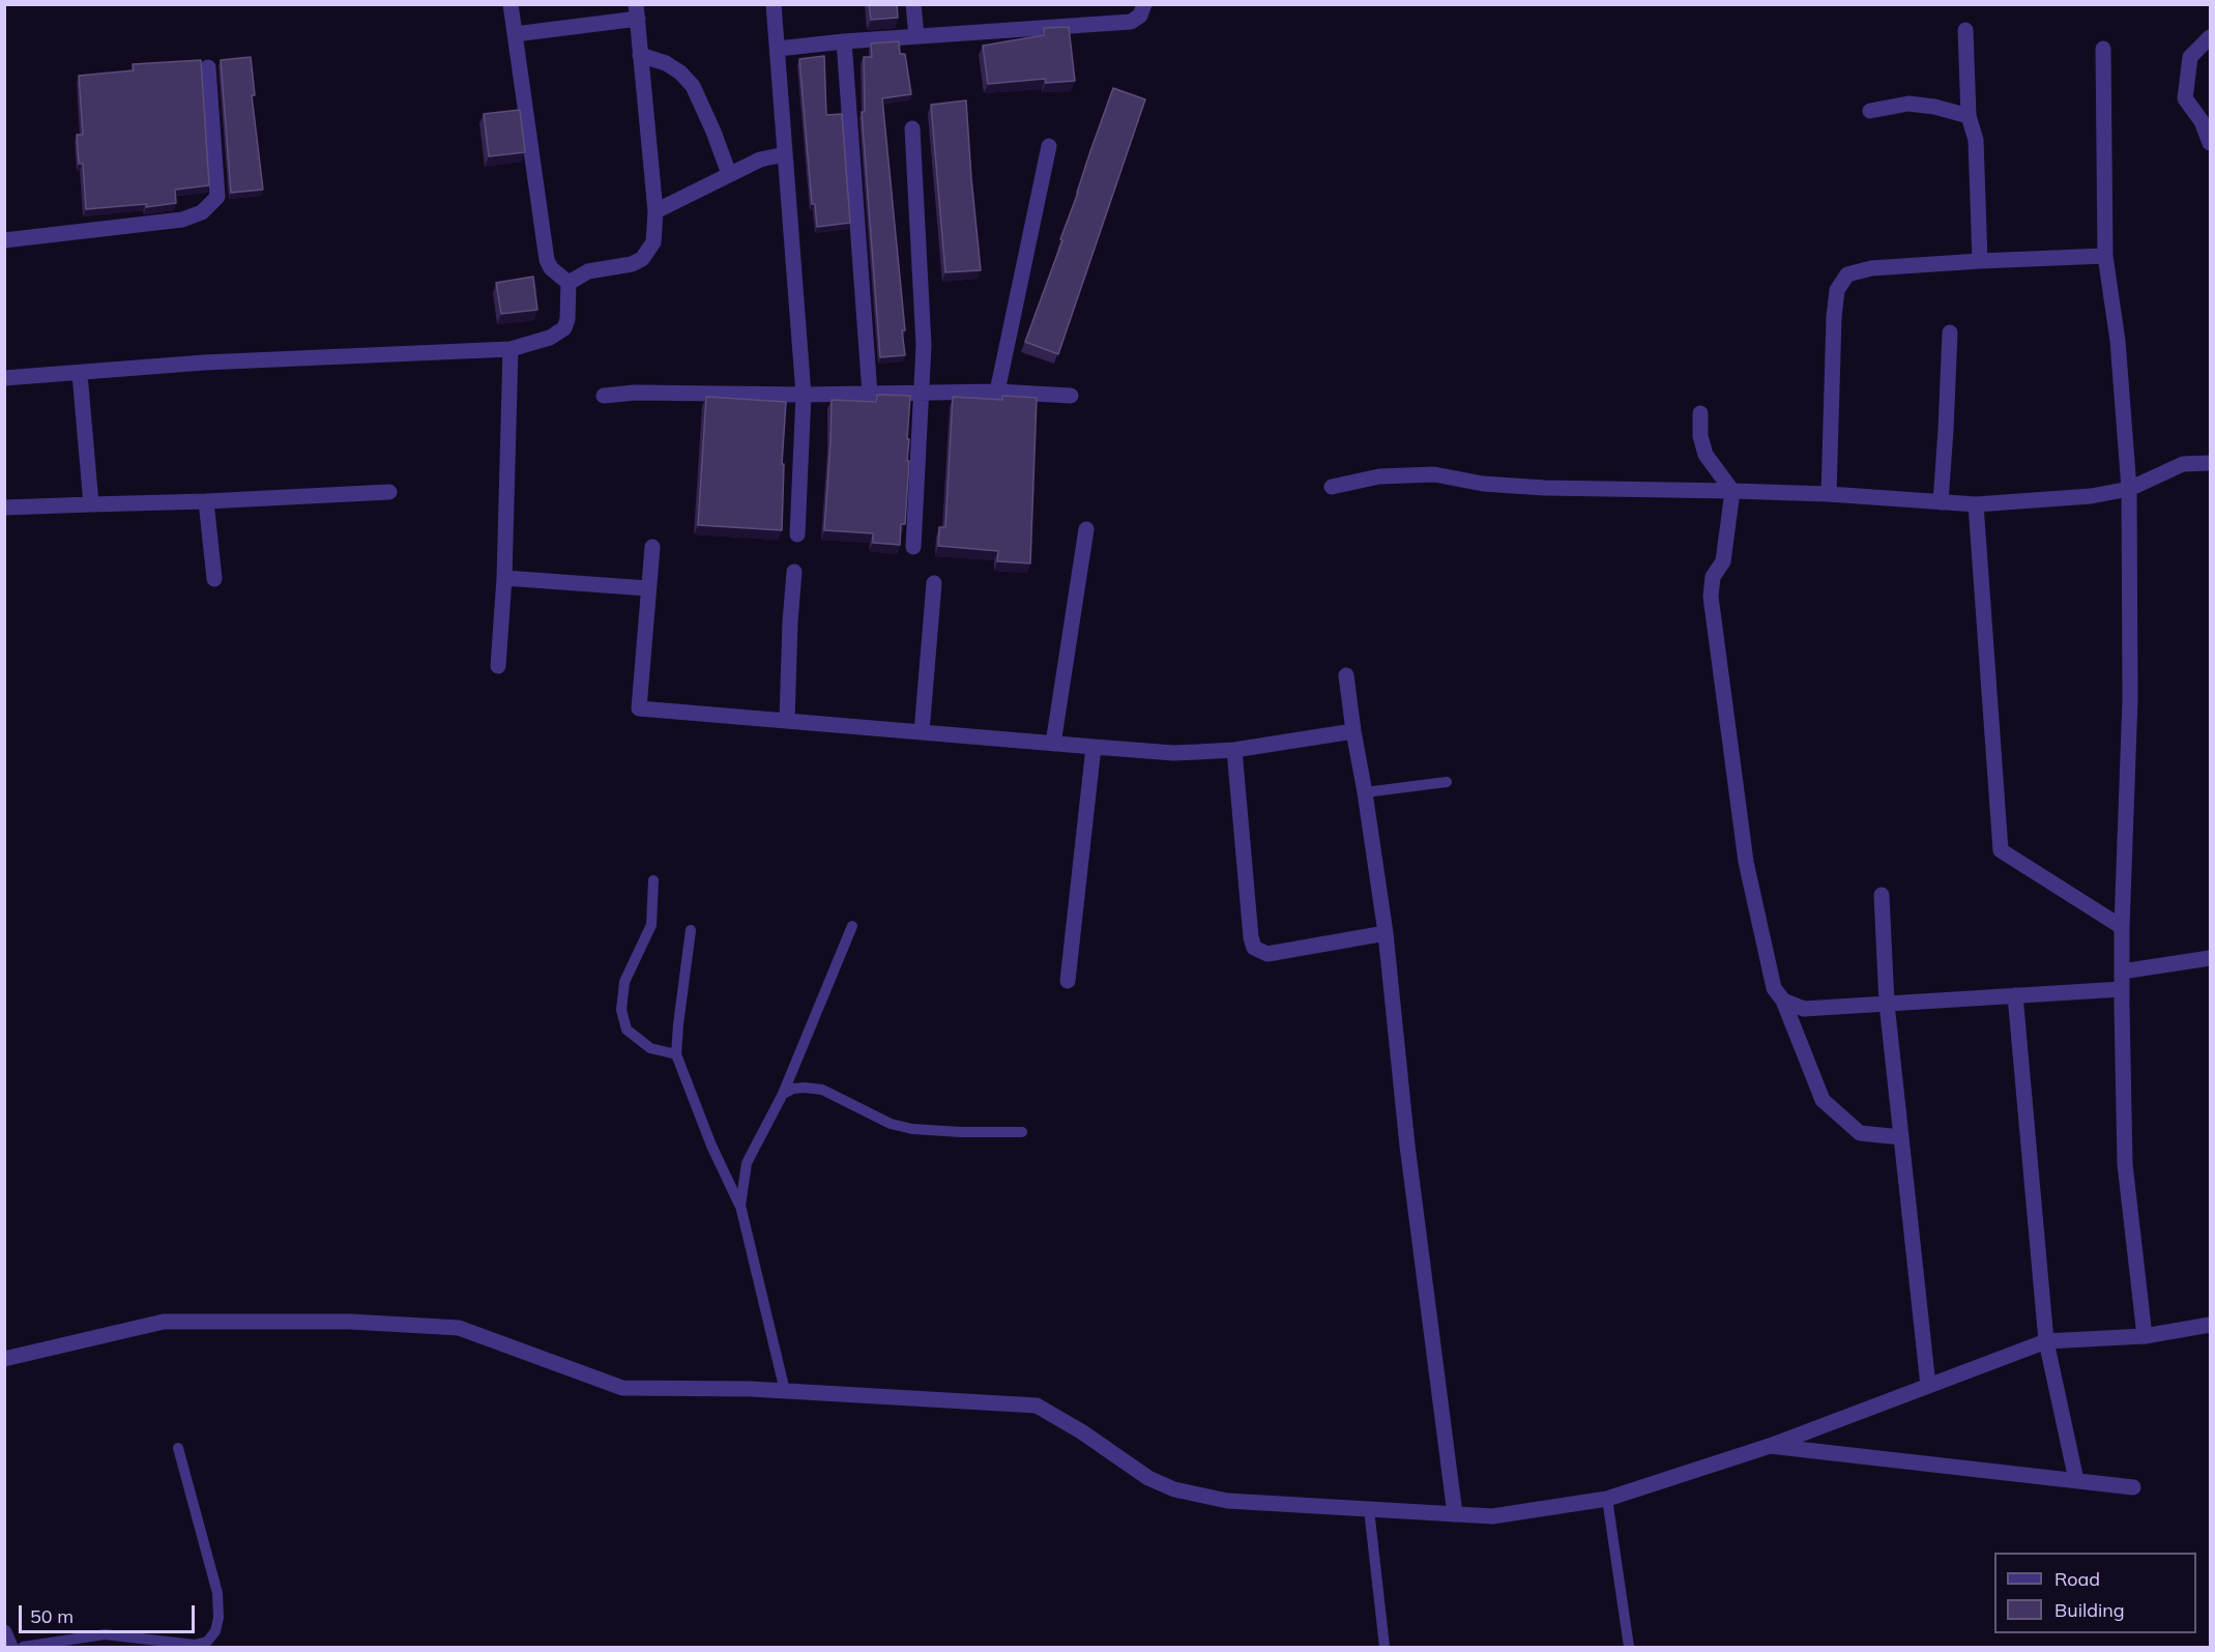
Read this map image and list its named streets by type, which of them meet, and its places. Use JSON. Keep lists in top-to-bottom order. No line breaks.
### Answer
{"legend":["Road","Building"],"scale_bar":"50 m"}
